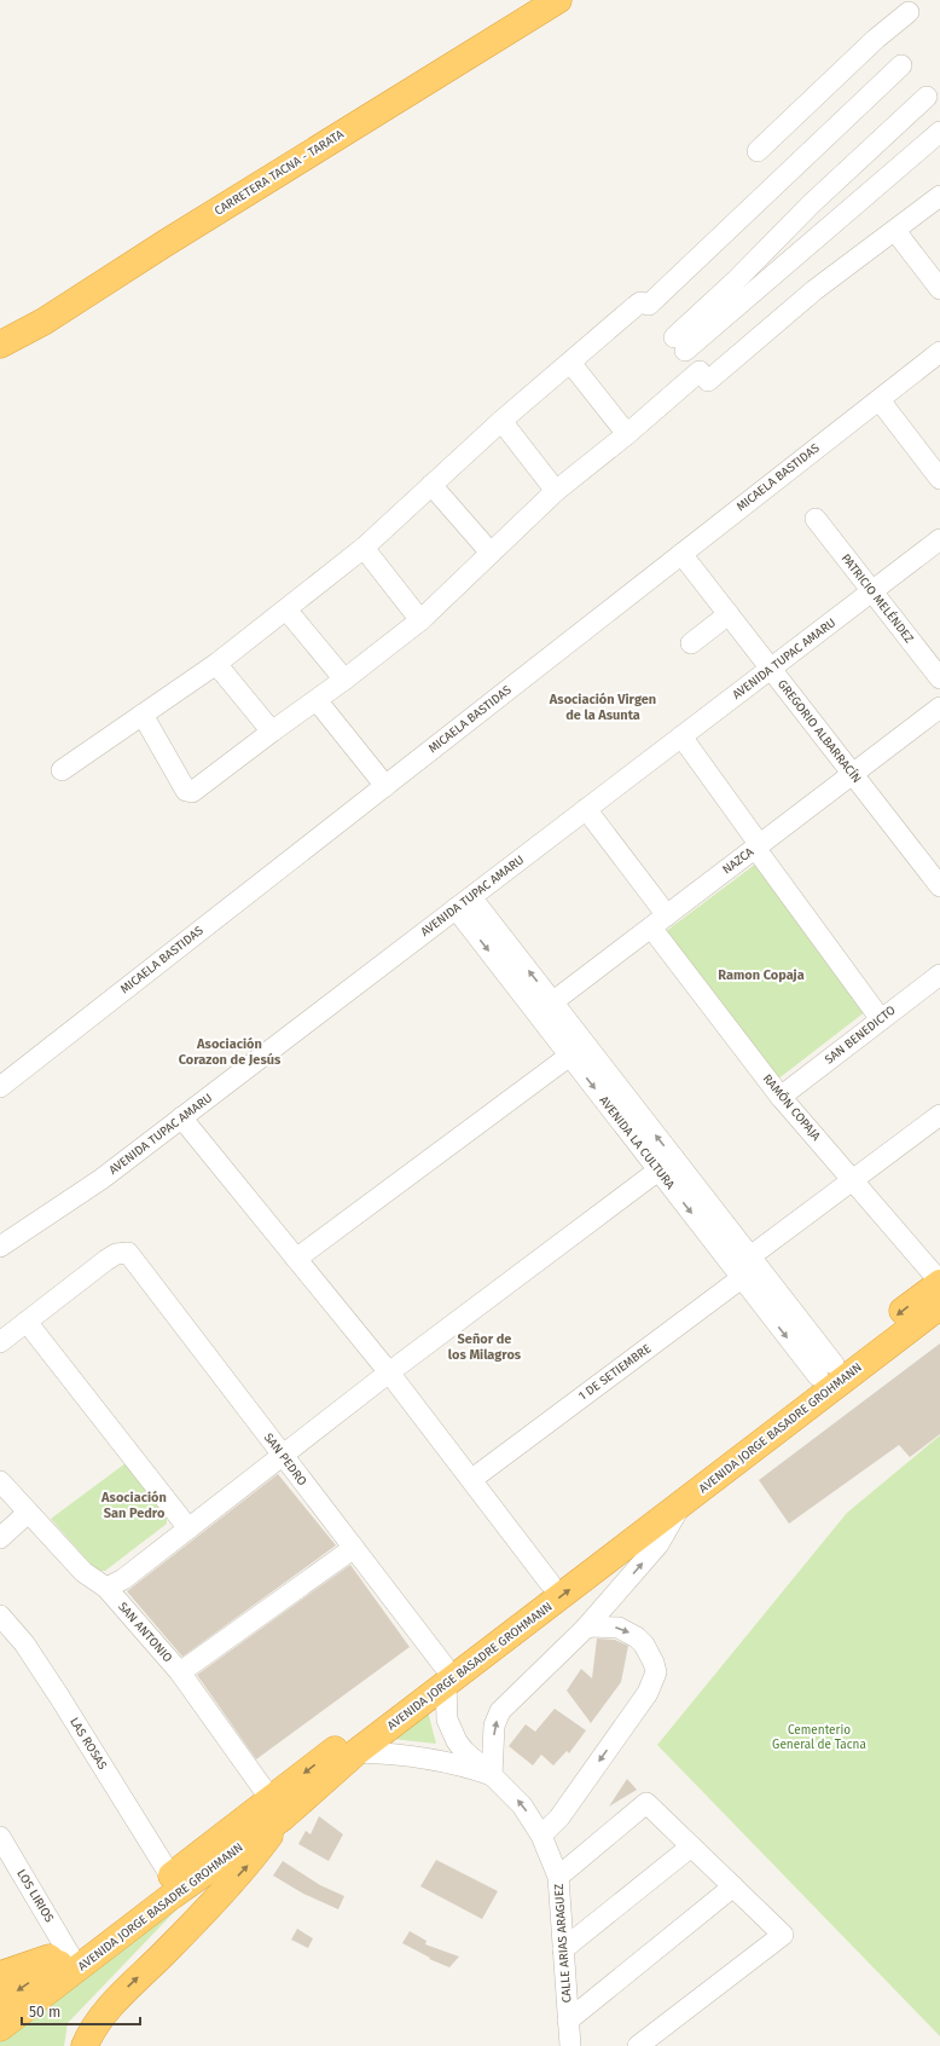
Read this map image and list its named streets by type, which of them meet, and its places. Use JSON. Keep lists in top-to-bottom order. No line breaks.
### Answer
{"streets":{"highway":["CARRETERA TACNA - TARATA","AVENIDA JORGE BASADRE GROHMANN"],"street":["MICAELA BASTIDAS","PATRICIO MELÉNDEZ","AVENIDA TUPAC AMARU","GREGORIO ALBARRACÍN","NAZCA","SAN BENEDICTO","RAMÓN COPAJA","AVENIDA LA CULTURA","1 DE SETIEMBRE","SAN PEDRO","SAN ANTONIO","LAS ROSAS","LOS LIRIOS","CALLE ARIAS ARAGUEZ"]},"crossings":[["MICAELA BASTIDAS","GREGORIO ALBARRACÍN"],["PATRICIO MELÉNDEZ","AVENIDA TUPAC AMARU"],["AVENIDA TUPAC AMARU","GREGORIO ALBARRACÍN"],["AVENIDA TUPAC AMARU","AVENIDA LA CULTURA"],["GREGORIO ALBARRACÍN","NAZCA"],["NAZCA","RAMÓN COPAJA"],["NAZCA","AVENIDA LA CULTURA"],["SAN BENEDICTO","RAMÓN COPAJA"],["RAMÓN COPAJA","1 DE SETIEMBRE"],["RAMÓN COPAJA","AVENIDA JORGE BASADRE GROHMANN"],["AVENIDA LA CULTURA","1 DE SETIEMBRE"],["AVENIDA LA CULTURA","AVENIDA JORGE BASADRE GROHMANN"],["AVENIDA JORGE BASADRE GROHMANN","SAN PEDRO"],["AVENIDA JORGE BASADRE GROHMANN","SAN ANTONIO"],["AVENIDA JORGE BASADRE GROHMANN","LAS ROSAS"],["AVENIDA JORGE BASADRE GROHMANN","LOS LIRIOS"],["AVENIDA JORGE BASADRE GROHMANN","CALLE ARIAS ARAGUEZ"],["SAN PEDRO","CALLE ARIAS ARAGUEZ"]],"districts":["Asociación Virgen de la Asunta","Ramon Copaja","Asociación Corazon de Jesús","Señor de los Milagros","Asociación San Pedro"],"parks":["Cementerio General de Tacna"],"scale_bar":"50 m"}
